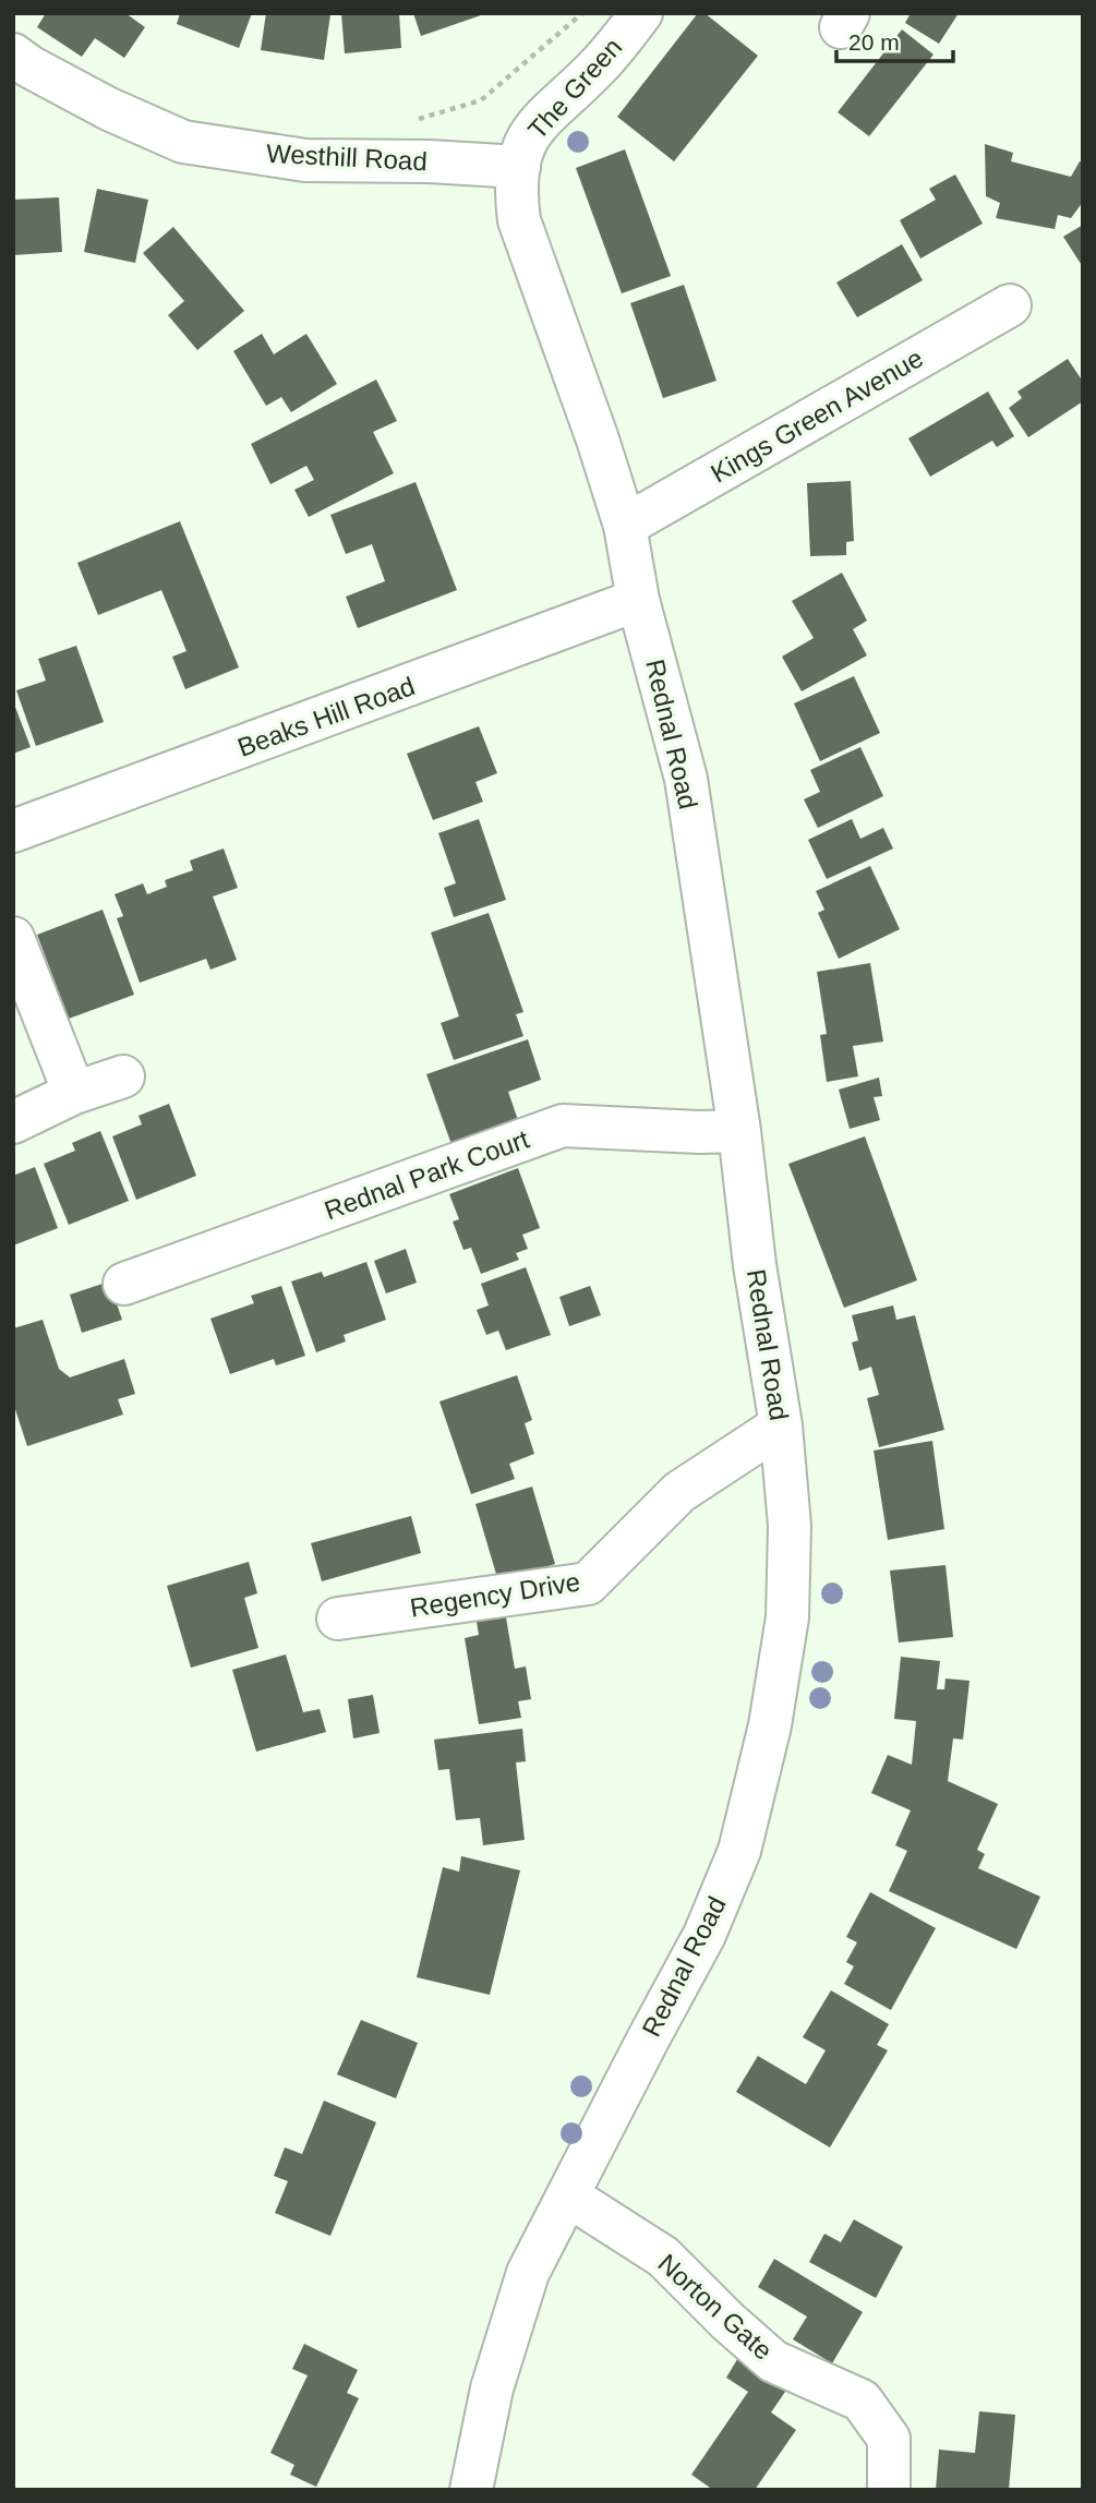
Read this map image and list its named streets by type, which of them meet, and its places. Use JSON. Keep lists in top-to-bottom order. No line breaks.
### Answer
{"streets":{"street":["The Green","Westhill Road","Kings Green Avenue","Beaks Hill Road","Rednal Road","Rednal Park Court","Regency Drive","Norton Gate"]},"crossings":[["The Green","Westhill Road"],["The Green","Rednal Road"],["Westhill Road","Rednal Road"],["Kings Green Avenue","Rednal Road"],["Beaks Hill Road","Rednal Road"],["Rednal Road","Rednal Park Court"],["Rednal Road","Regency Drive"],["Rednal Road","Norton Gate"]],"scale_bar":"20 m"}
